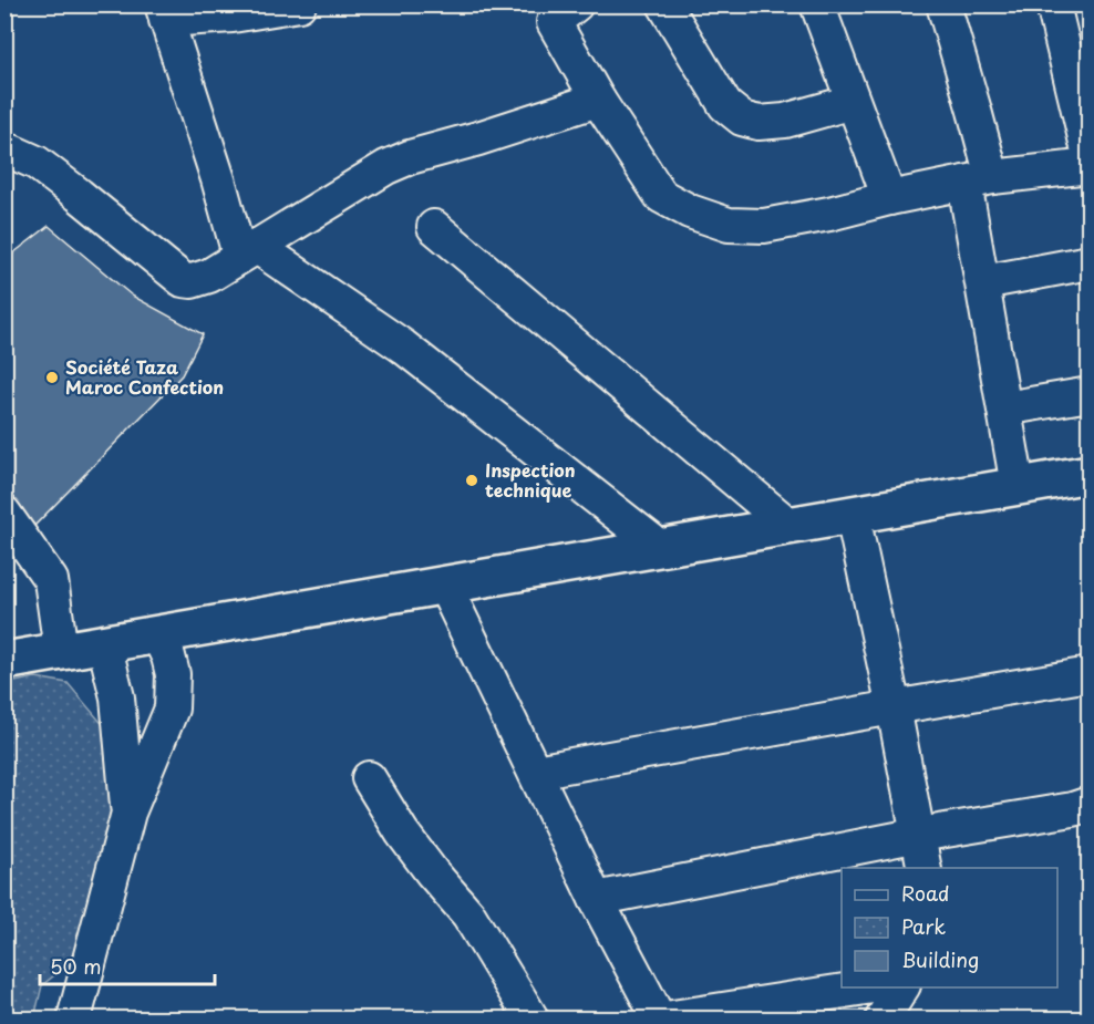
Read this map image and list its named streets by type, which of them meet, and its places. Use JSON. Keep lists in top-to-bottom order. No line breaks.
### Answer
{"places":["Société Taza Maroc Confection","Inspection technique"],"legend":["Road","Park","Building"],"scale_bar":"50 m"}
